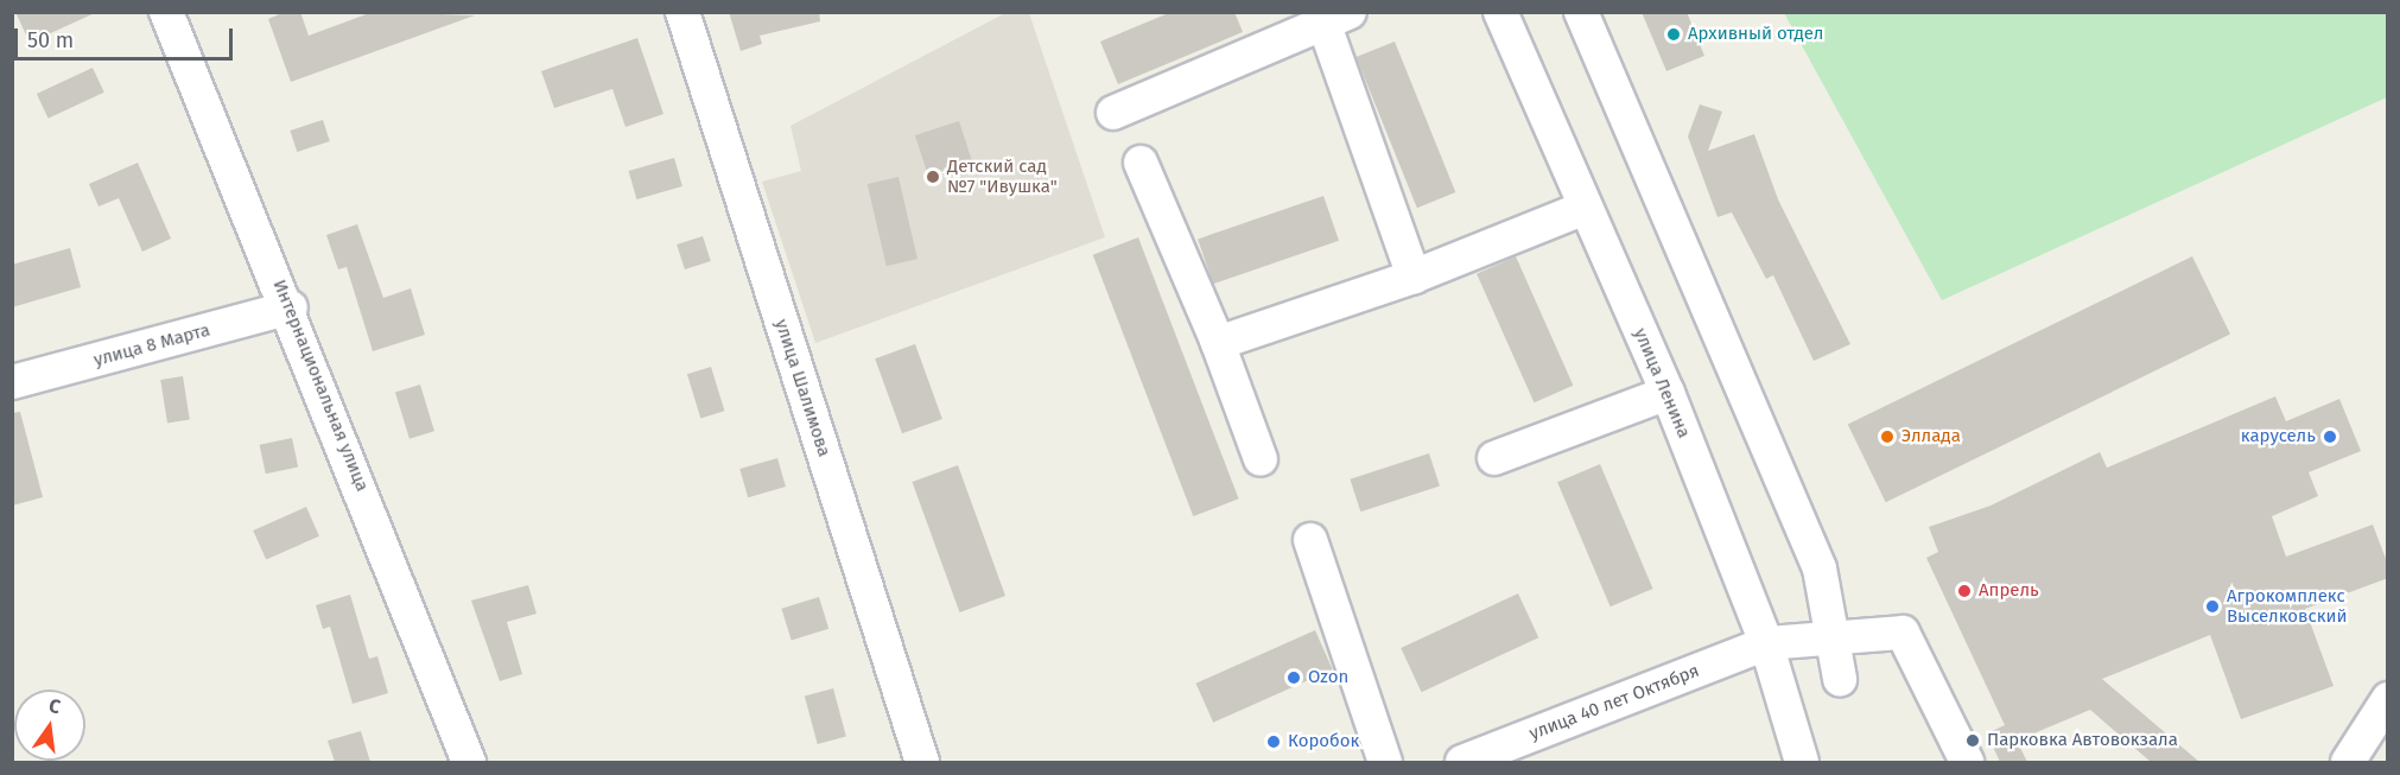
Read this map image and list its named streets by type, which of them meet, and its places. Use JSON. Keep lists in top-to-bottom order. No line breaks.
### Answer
{"streets":{"street":["улица 8 Марта","улица Ленина","Интернациональная улица","улица Шалимова","улица 40 лет Октября"]},"crossings":[["улица 8 Марта","Интернациональная улица"],["улица Ленина","улица 40 лет Октября"]],"places":["Архивный отдел","Детский сад №7 \"Ивушка\"","Эллада","карусель","Апрель","Агрокомплекс Выселковский","Ozon","Парковка Автовокзала","Коробок"],"scale_bar":"50 m","north":"top"}
